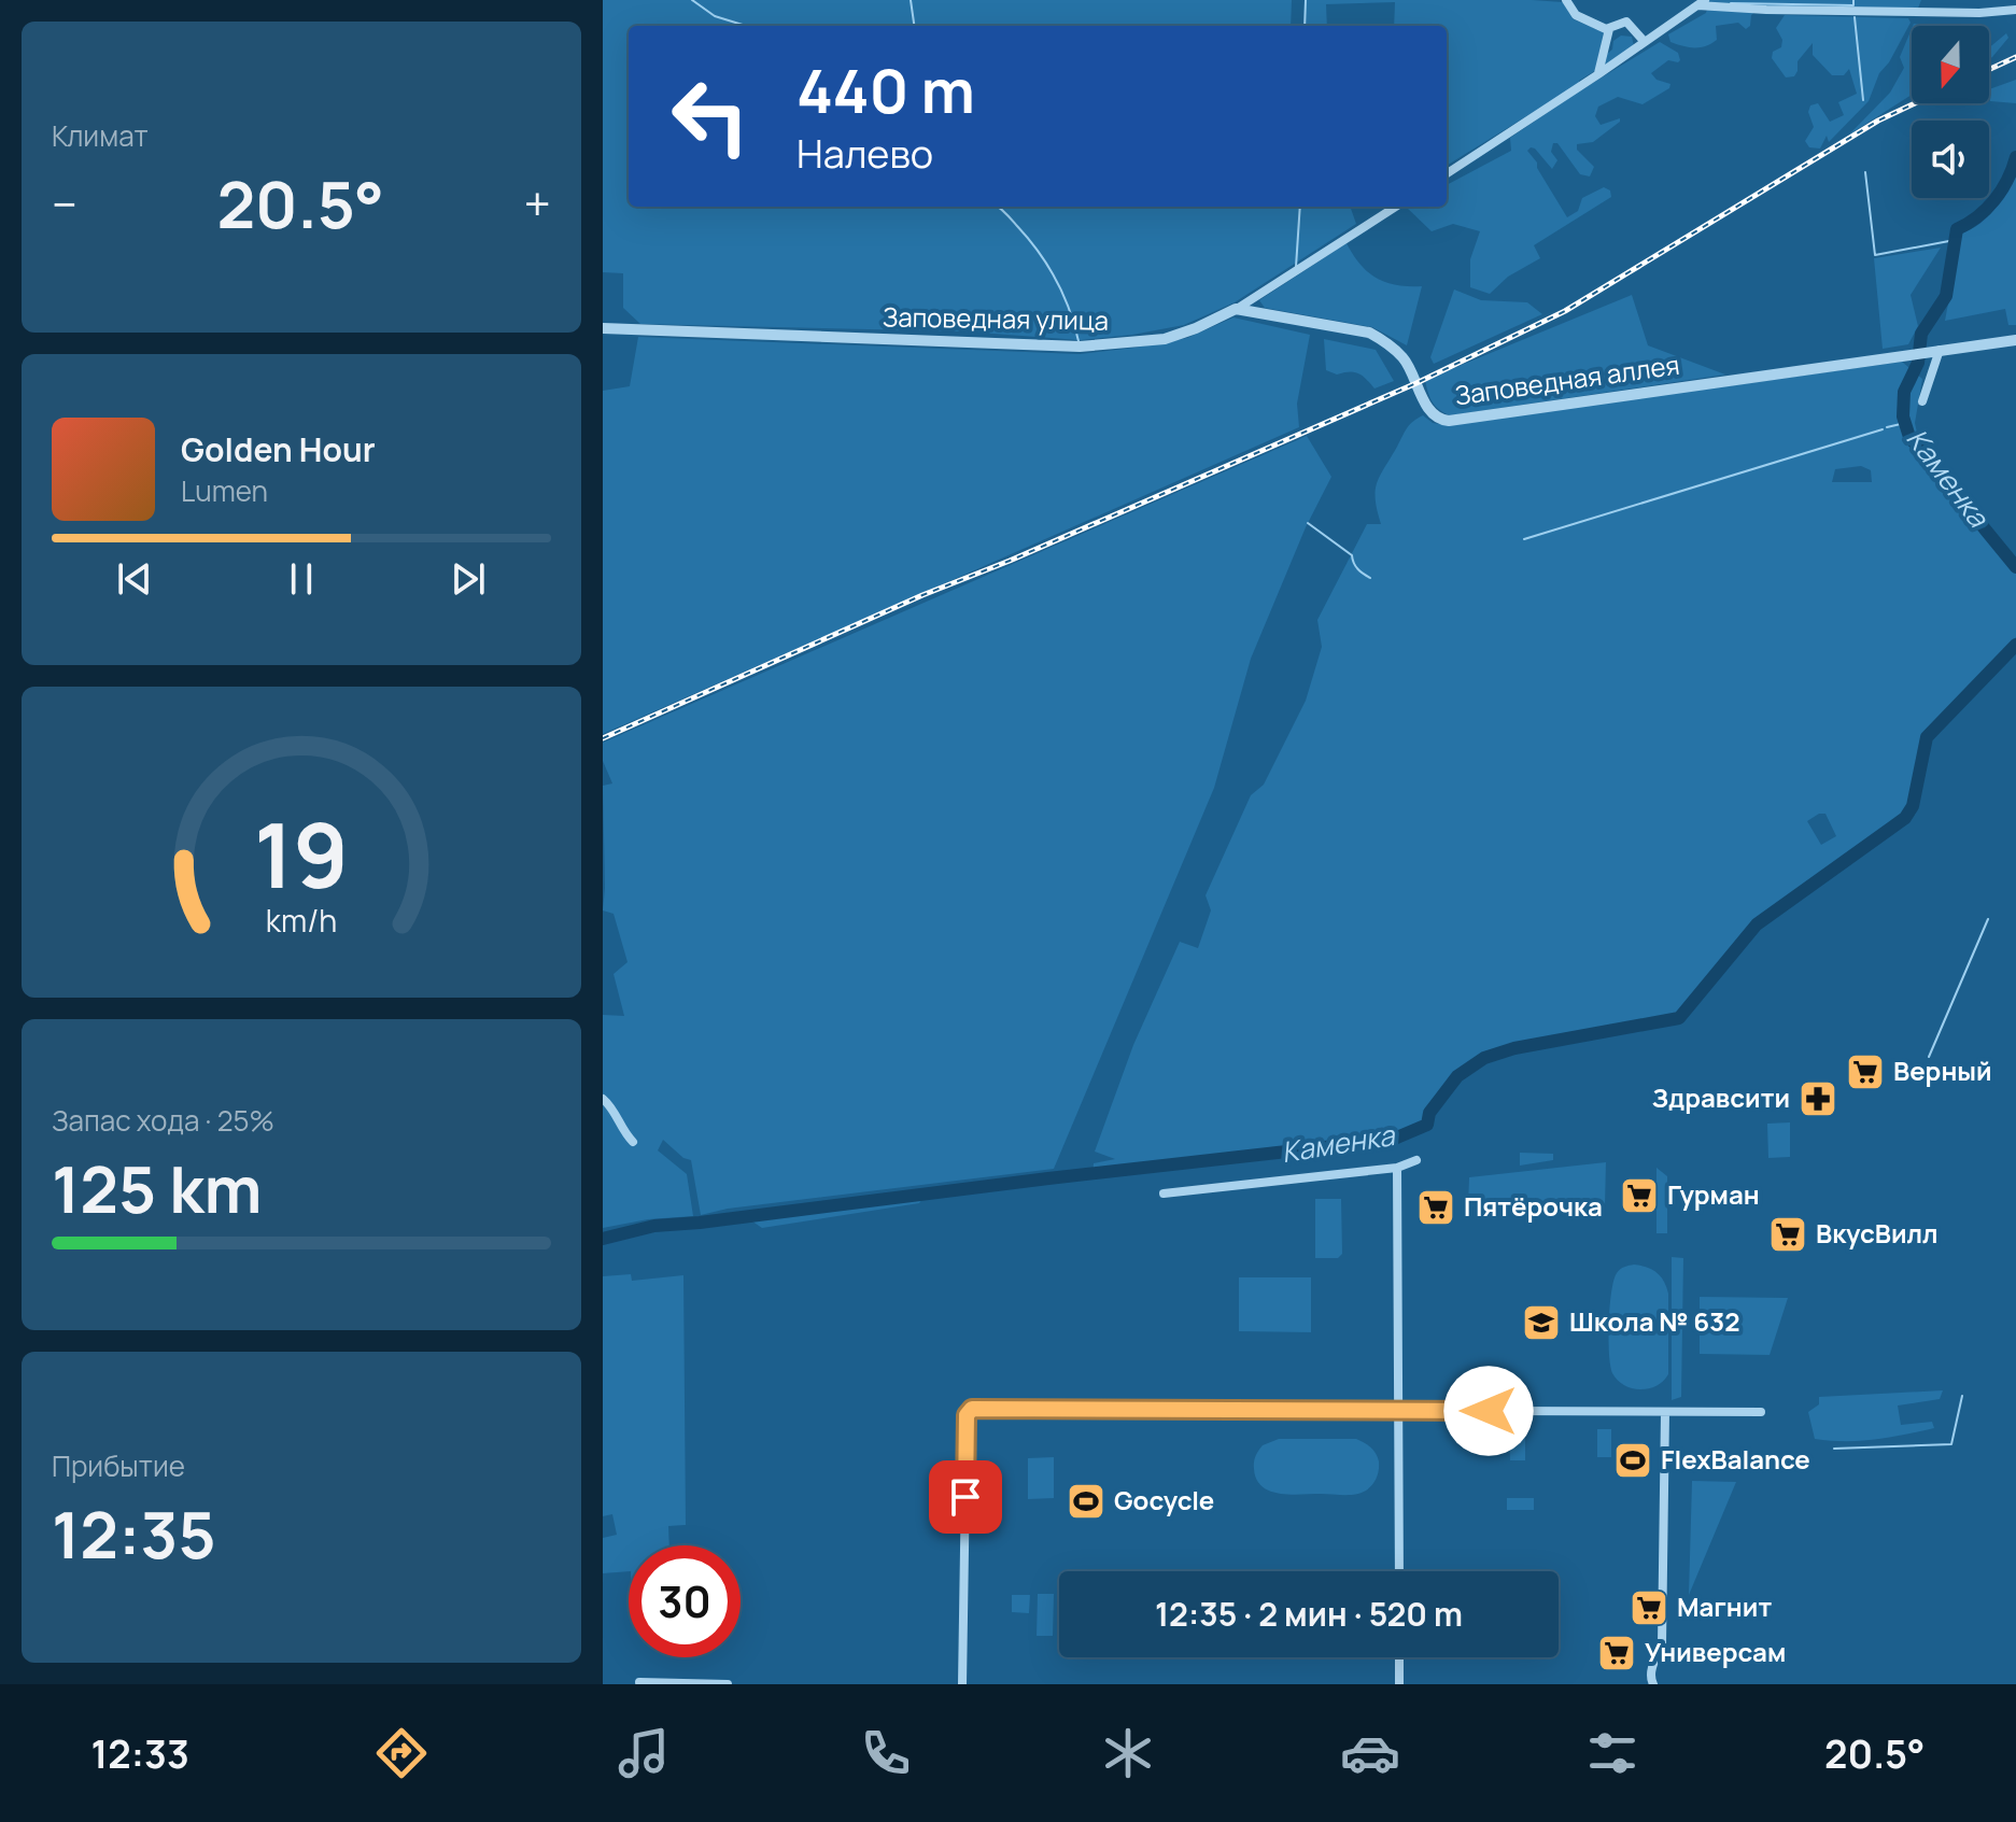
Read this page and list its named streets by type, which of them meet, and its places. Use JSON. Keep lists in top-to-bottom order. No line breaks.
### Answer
{"streets":{"street":["Заповедная улица","Заповедная аллея"]},"crossings":[["Заповедная улица","Заповедная аллея"]],"water":["Каменка"],"places":{"supermarket":["Верный","Гурман","Пятёрочка","ВкусВилл","Магнит","Универсам"],"pharmacy":["Здравсити"],"school or university":["Школа № 632"],"sports":["FlexBalance","Gocycle"]},"north":"bottom","page":{"tile":["Климат",["Запас хода · 25%","125 km"],["Прибытие","12:35"]],"turn":["440 m","Налево"],"heat":["−","20.5°","+"],"song":["Golden Hour","Lumen"],"limit":"30","trip":"12:35 · 2 мин · 520 m","tabs":["12:33","20.5°"],"gauge":["19","km/h"]}}
